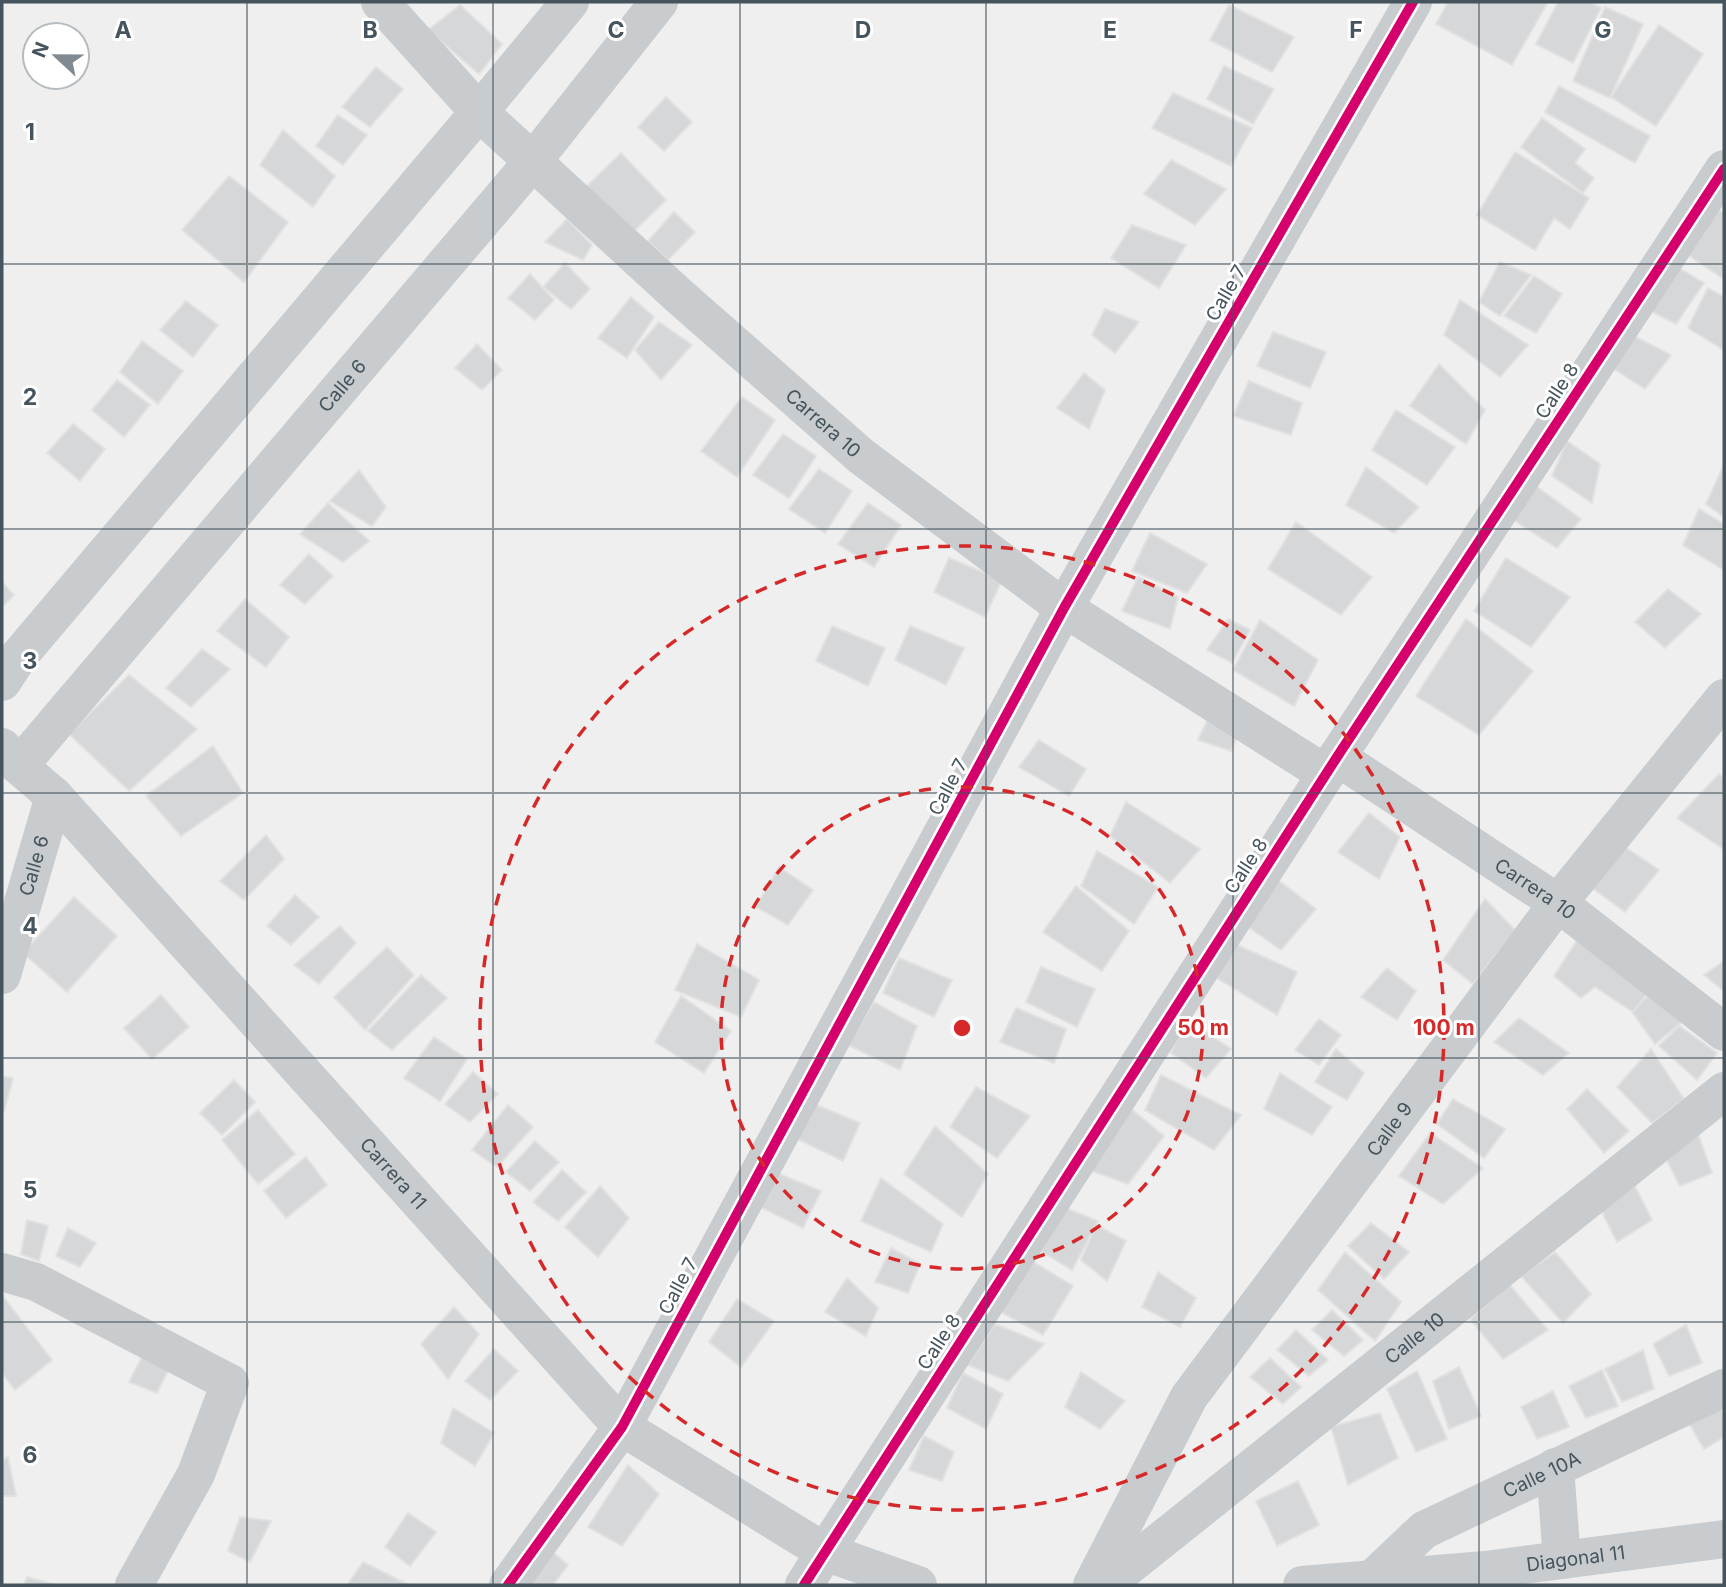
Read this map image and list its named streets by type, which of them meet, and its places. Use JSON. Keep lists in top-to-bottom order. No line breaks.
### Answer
{"streets":{"street":["Calle 7","Calle 6","Calle 8","Carrera 10","Calle 9","Carrera 11","Calle 10","Calle 10A","Diagonal 11"]},"crossings":[["Calle 7","Carrera 10"],["Calle 7","Carrera 11"],["Calle 6","Carrera 10"],["Calle 6","Carrera 11"],["Calle 8","Carrera 10"],["Calle 8","Carrera 11"],["Carrera 10","Calle 9"],["Calle 10A","Diagonal 11"]],"north":"left","grid":{"columns":["A","B","C","D","E","F","G"],"rows":["1","2","3","4","5","6"]},"rings":["50 m","100 m"]}
